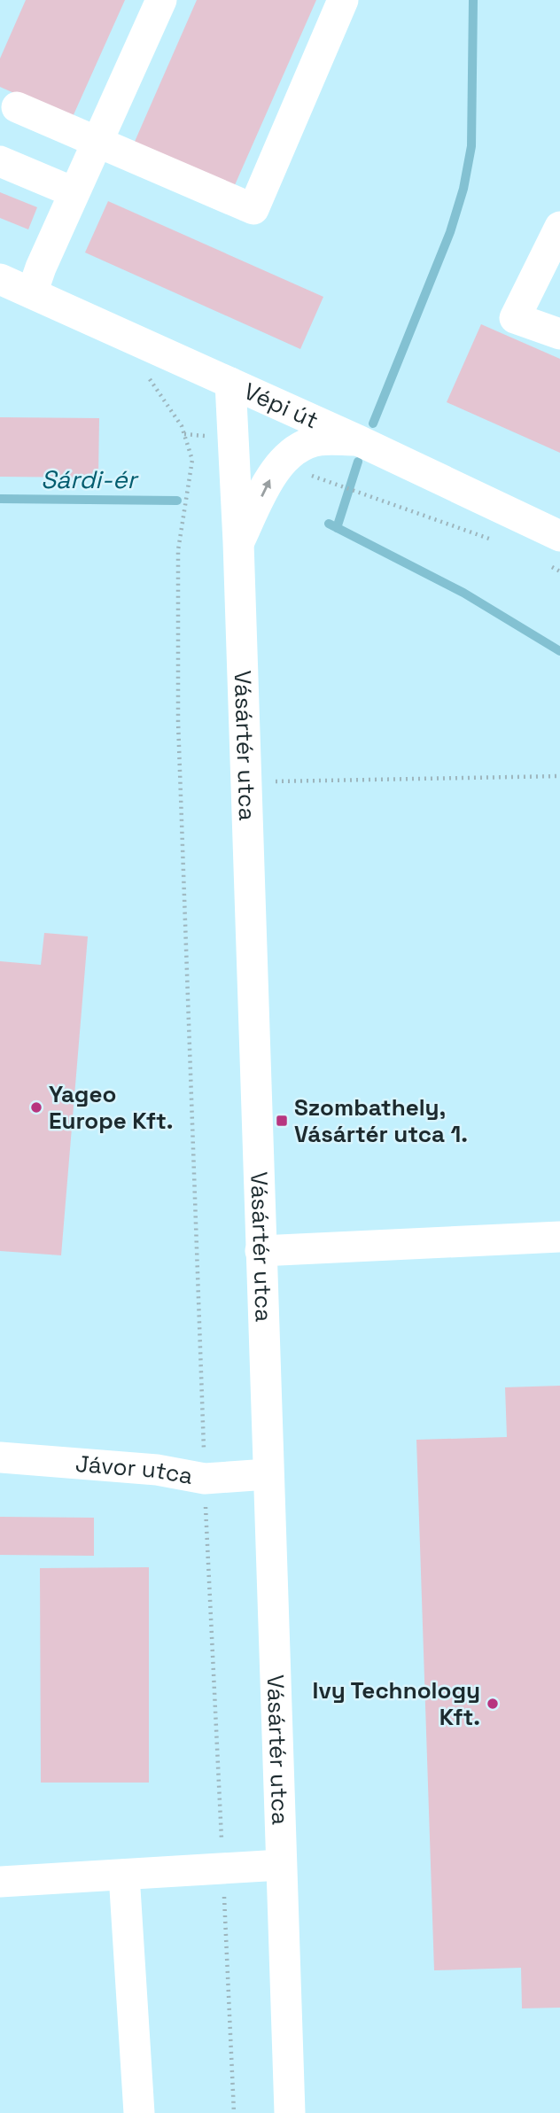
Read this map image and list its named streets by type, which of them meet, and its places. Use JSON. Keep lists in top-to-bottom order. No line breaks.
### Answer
{"streets":{"street":["Vépi út","Vásártér utca","Jávor utca"]},"crossings":[["Vépi út","Vásártér utca"],["Vásártér utca","Jávor utca"]],"water":["Sárdi-ér"],"places":{"other":["Yageo Europe Kft.","Ivy Technology Kft."],"transit":["Szombathely, Vásártér utca 1."]}}
